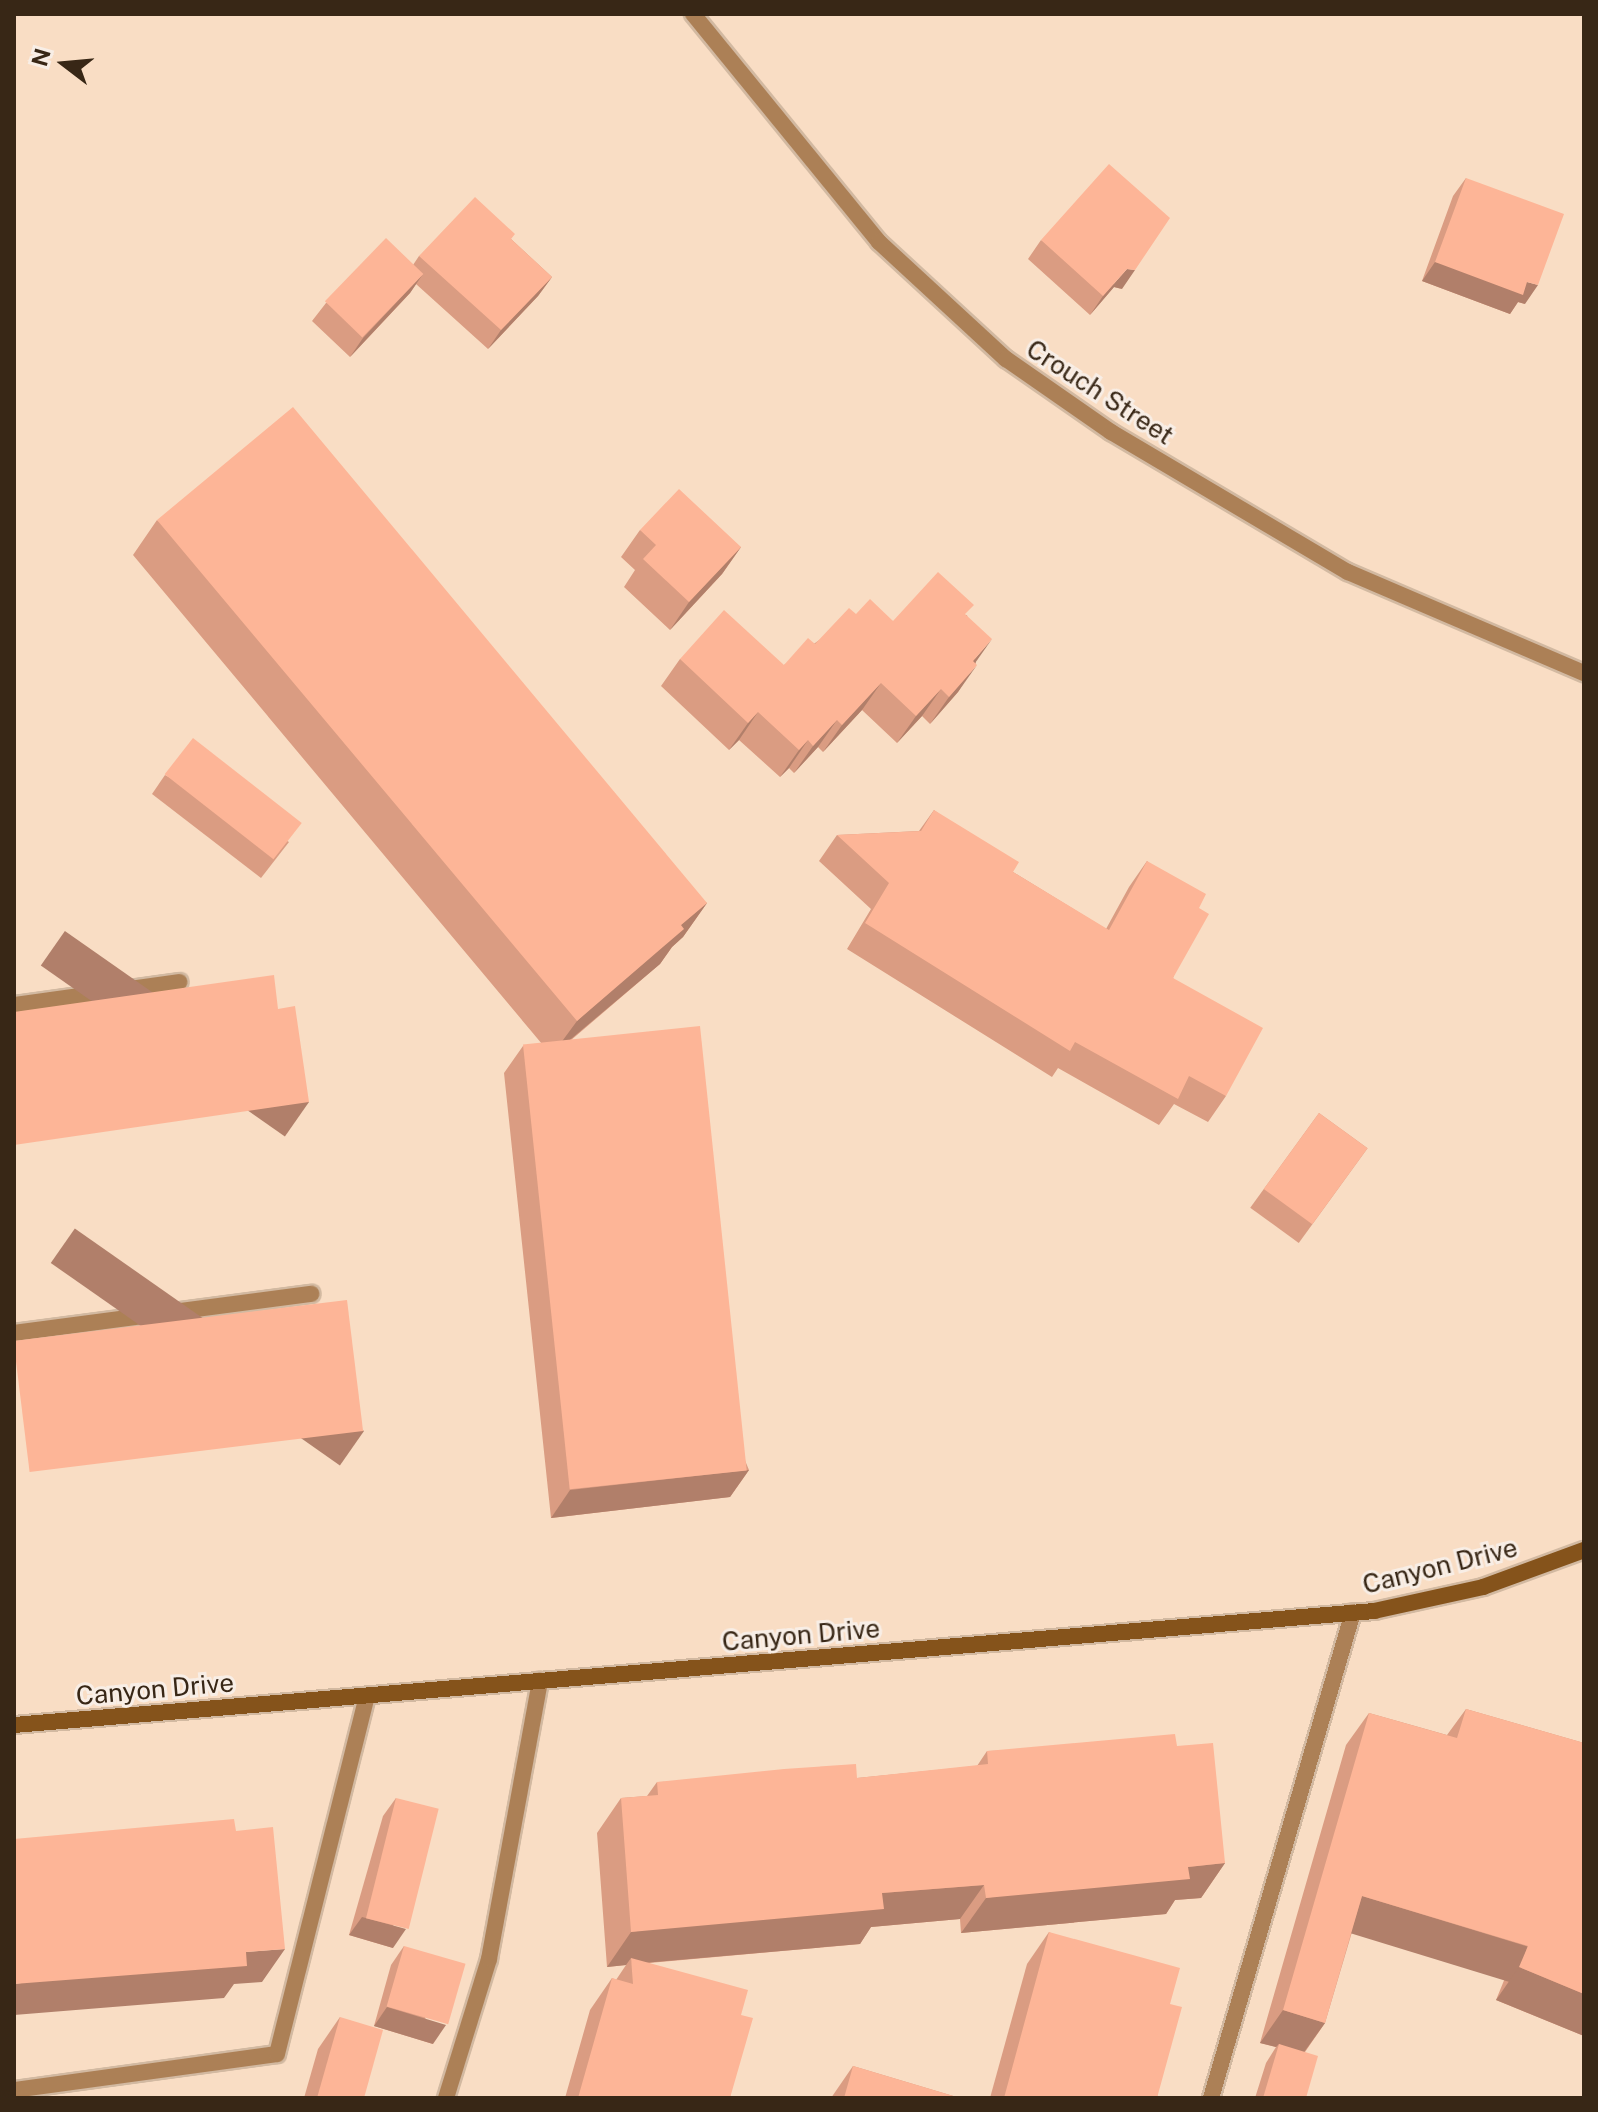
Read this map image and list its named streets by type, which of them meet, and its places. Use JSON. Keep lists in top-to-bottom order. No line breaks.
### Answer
{"streets":{"main road":["Canyon Drive"],"street":["Crouch Street"]},"north":"left"}
